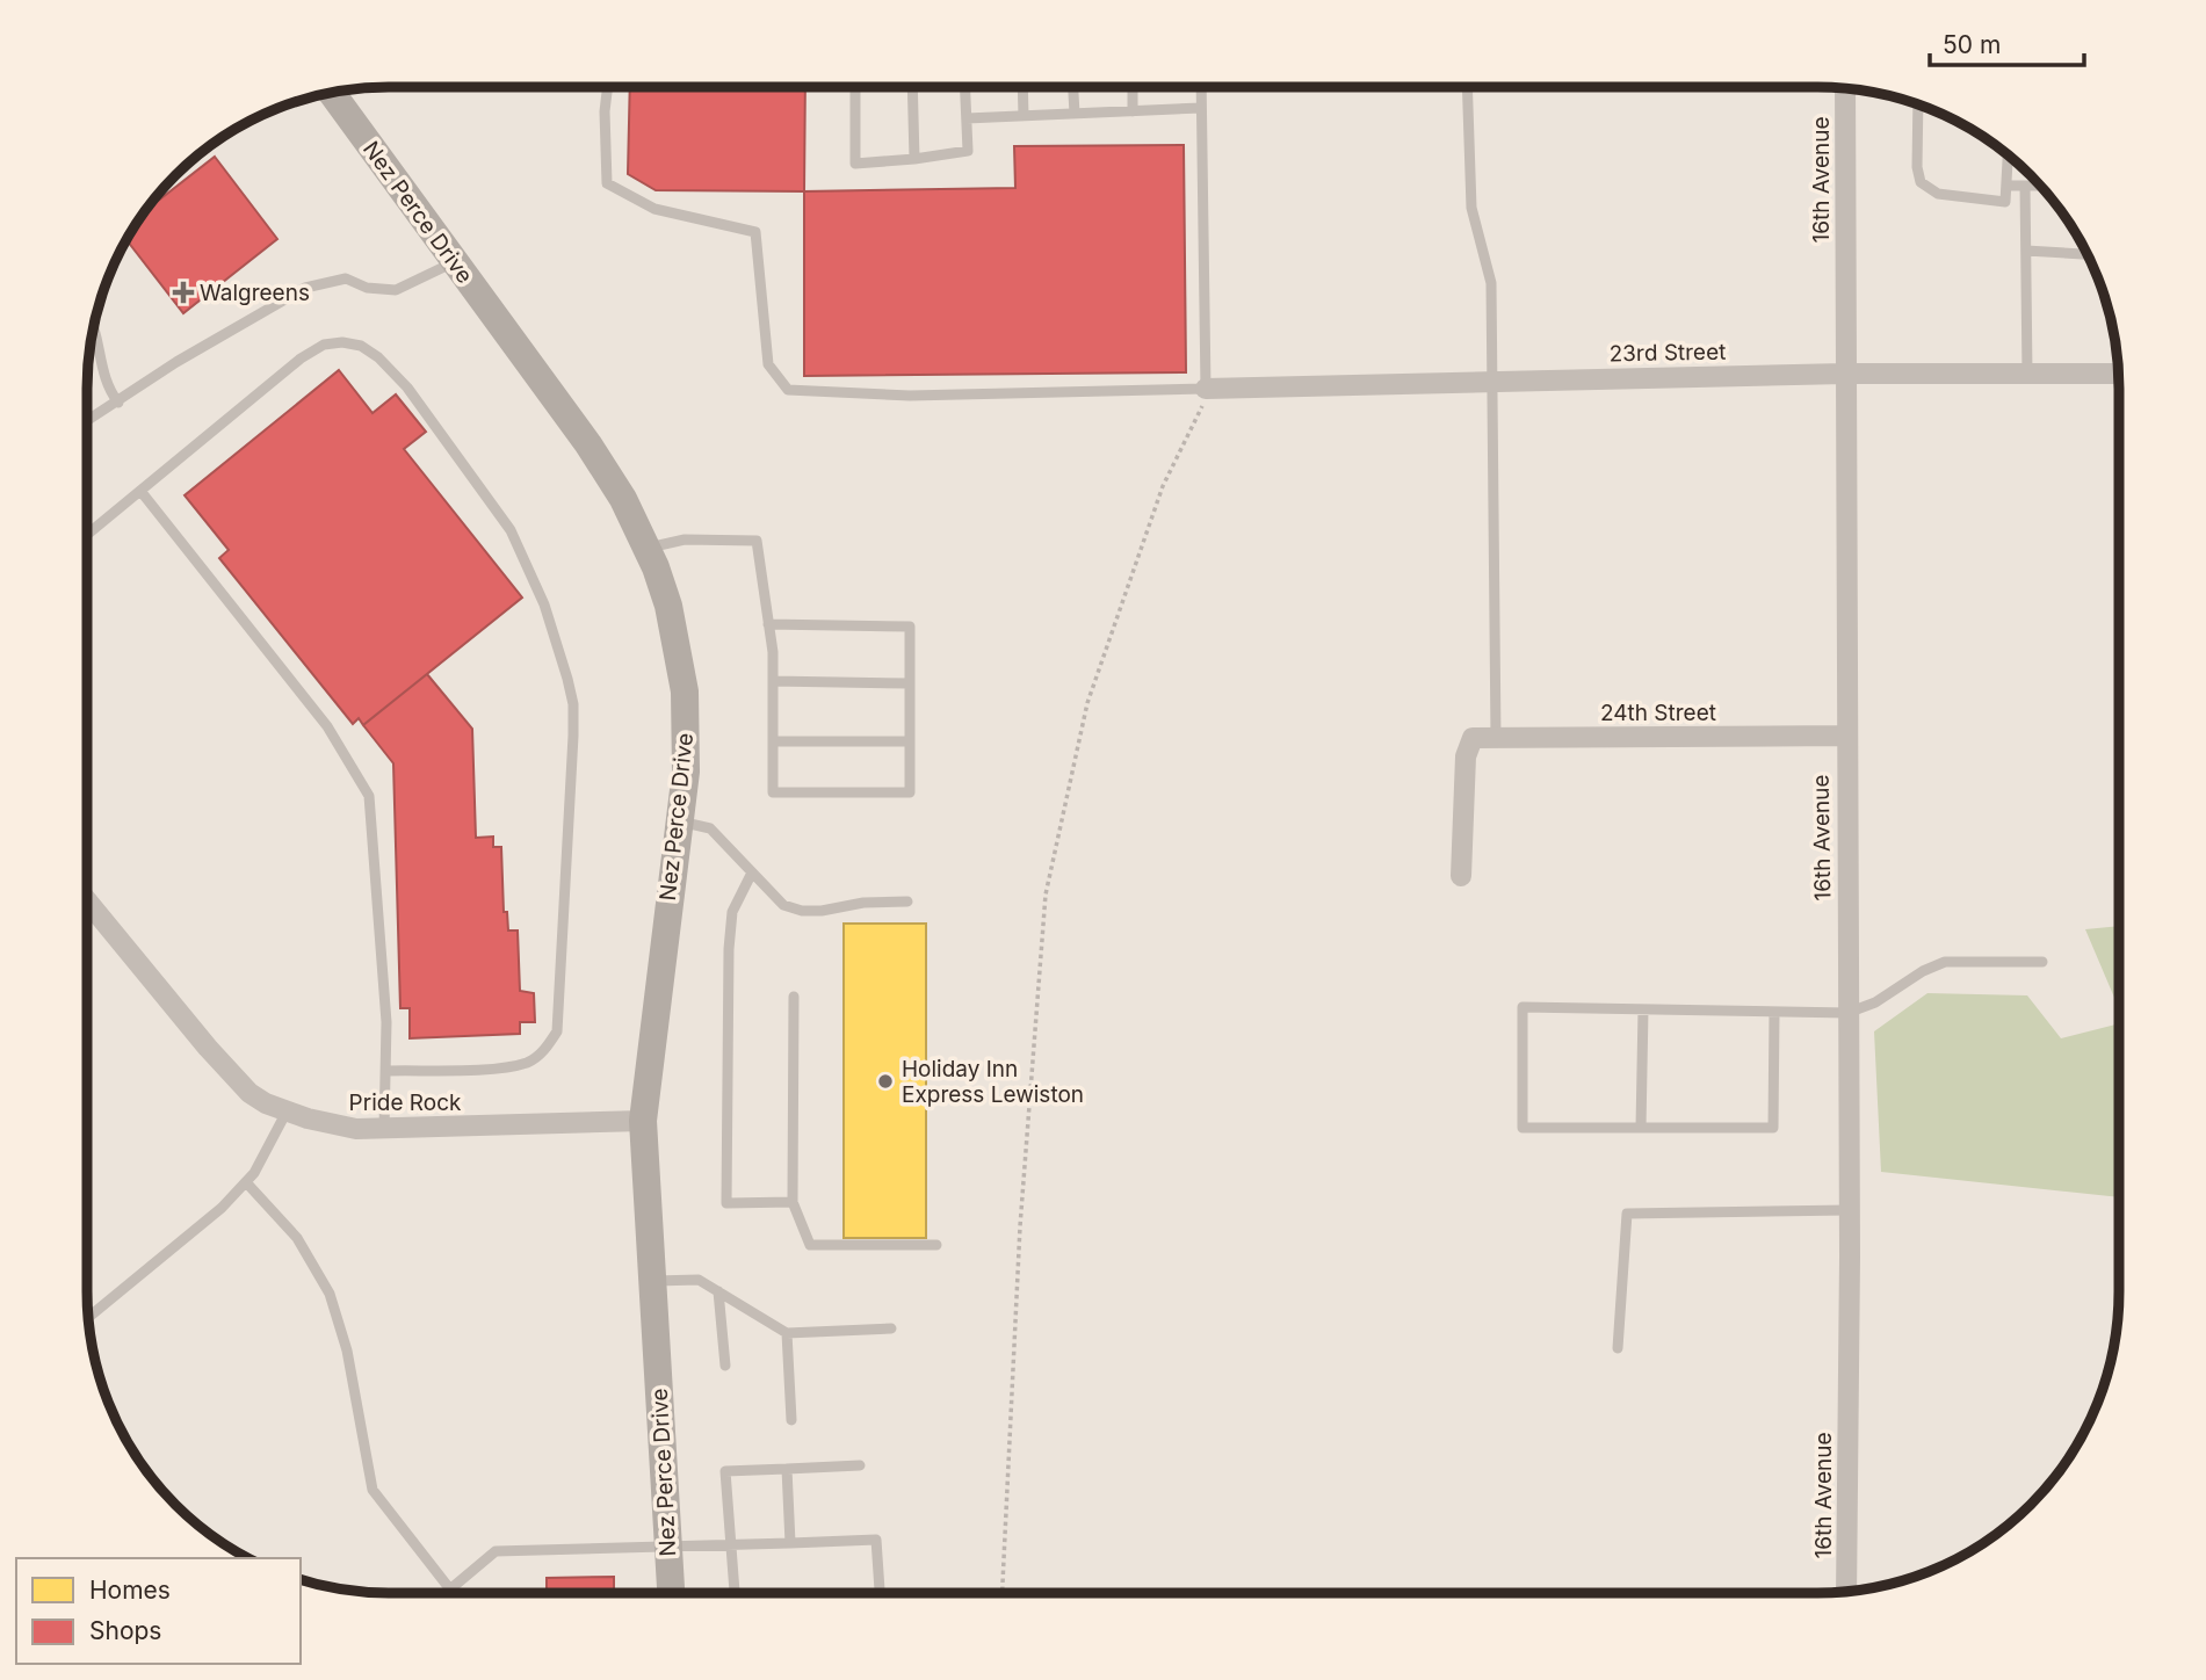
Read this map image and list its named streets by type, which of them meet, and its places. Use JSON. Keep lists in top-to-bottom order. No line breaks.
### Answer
{"streets":{"street":["16th Avenue","Nez Perce Drive","23rd Street","24th Street","Pride Rock"]},"crossings":[["16th Avenue","23rd Street"],["16th Avenue","24th Street"],["Nez Perce Drive","Pride Rock"]],"places":{"health":["Walgreens"],"other":["Holiday Inn Express Lewiston"]},"legend":["Homes","Shops"],"scale_bar":"50 m"}
